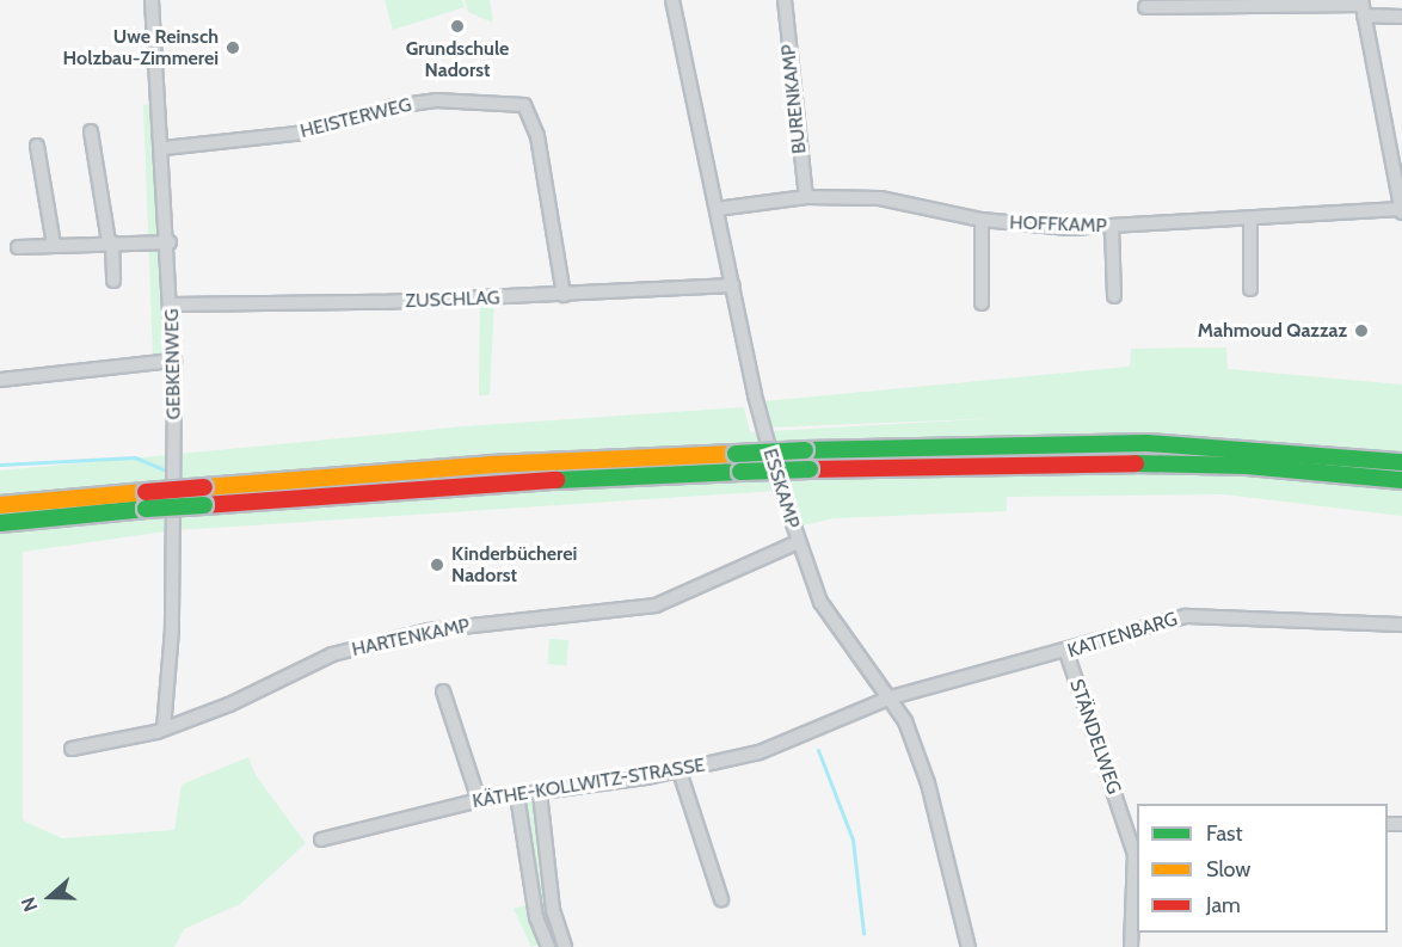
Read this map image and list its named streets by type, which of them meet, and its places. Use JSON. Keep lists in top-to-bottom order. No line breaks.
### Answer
{"streets":{"street":["BURENKAMP","HEISTERWEG","HOFFKAMP","ZUSCHLAG","GEBKENWEG","ESSKAMP","KATTENBARG","HARTENKAMP","STÄNDELWEG","KÄTHE-KOLLWITZ-STRASSE"]},"crossings":[["BURENKAMP","HOFFKAMP"],["HEISTERWEG","ZUSCHLAG"],["HEISTERWEG","GEBKENWEG"],["HOFFKAMP","ESSKAMP"],["ZUSCHLAG","GEBKENWEG"],["ZUSCHLAG","ESSKAMP"],["GEBKENWEG","HARTENKAMP"],["ESSKAMP","KATTENBARG"],["ESSKAMP","HARTENKAMP"],["ESSKAMP","KÄTHE-KOLLWITZ-STRASSE"],["KATTENBARG","STÄNDELWEG"],["KATTENBARG","KÄTHE-KOLLWITZ-STRASSE"]],"places":["Grundschule Nadorst","Uwe Reinsch Holzbau-Zimmerei","Mahmoud Qazzaz","Kinderbücherei Nadorst"],"legend":["Fast","Slow","Jam"],"north":"left"}
